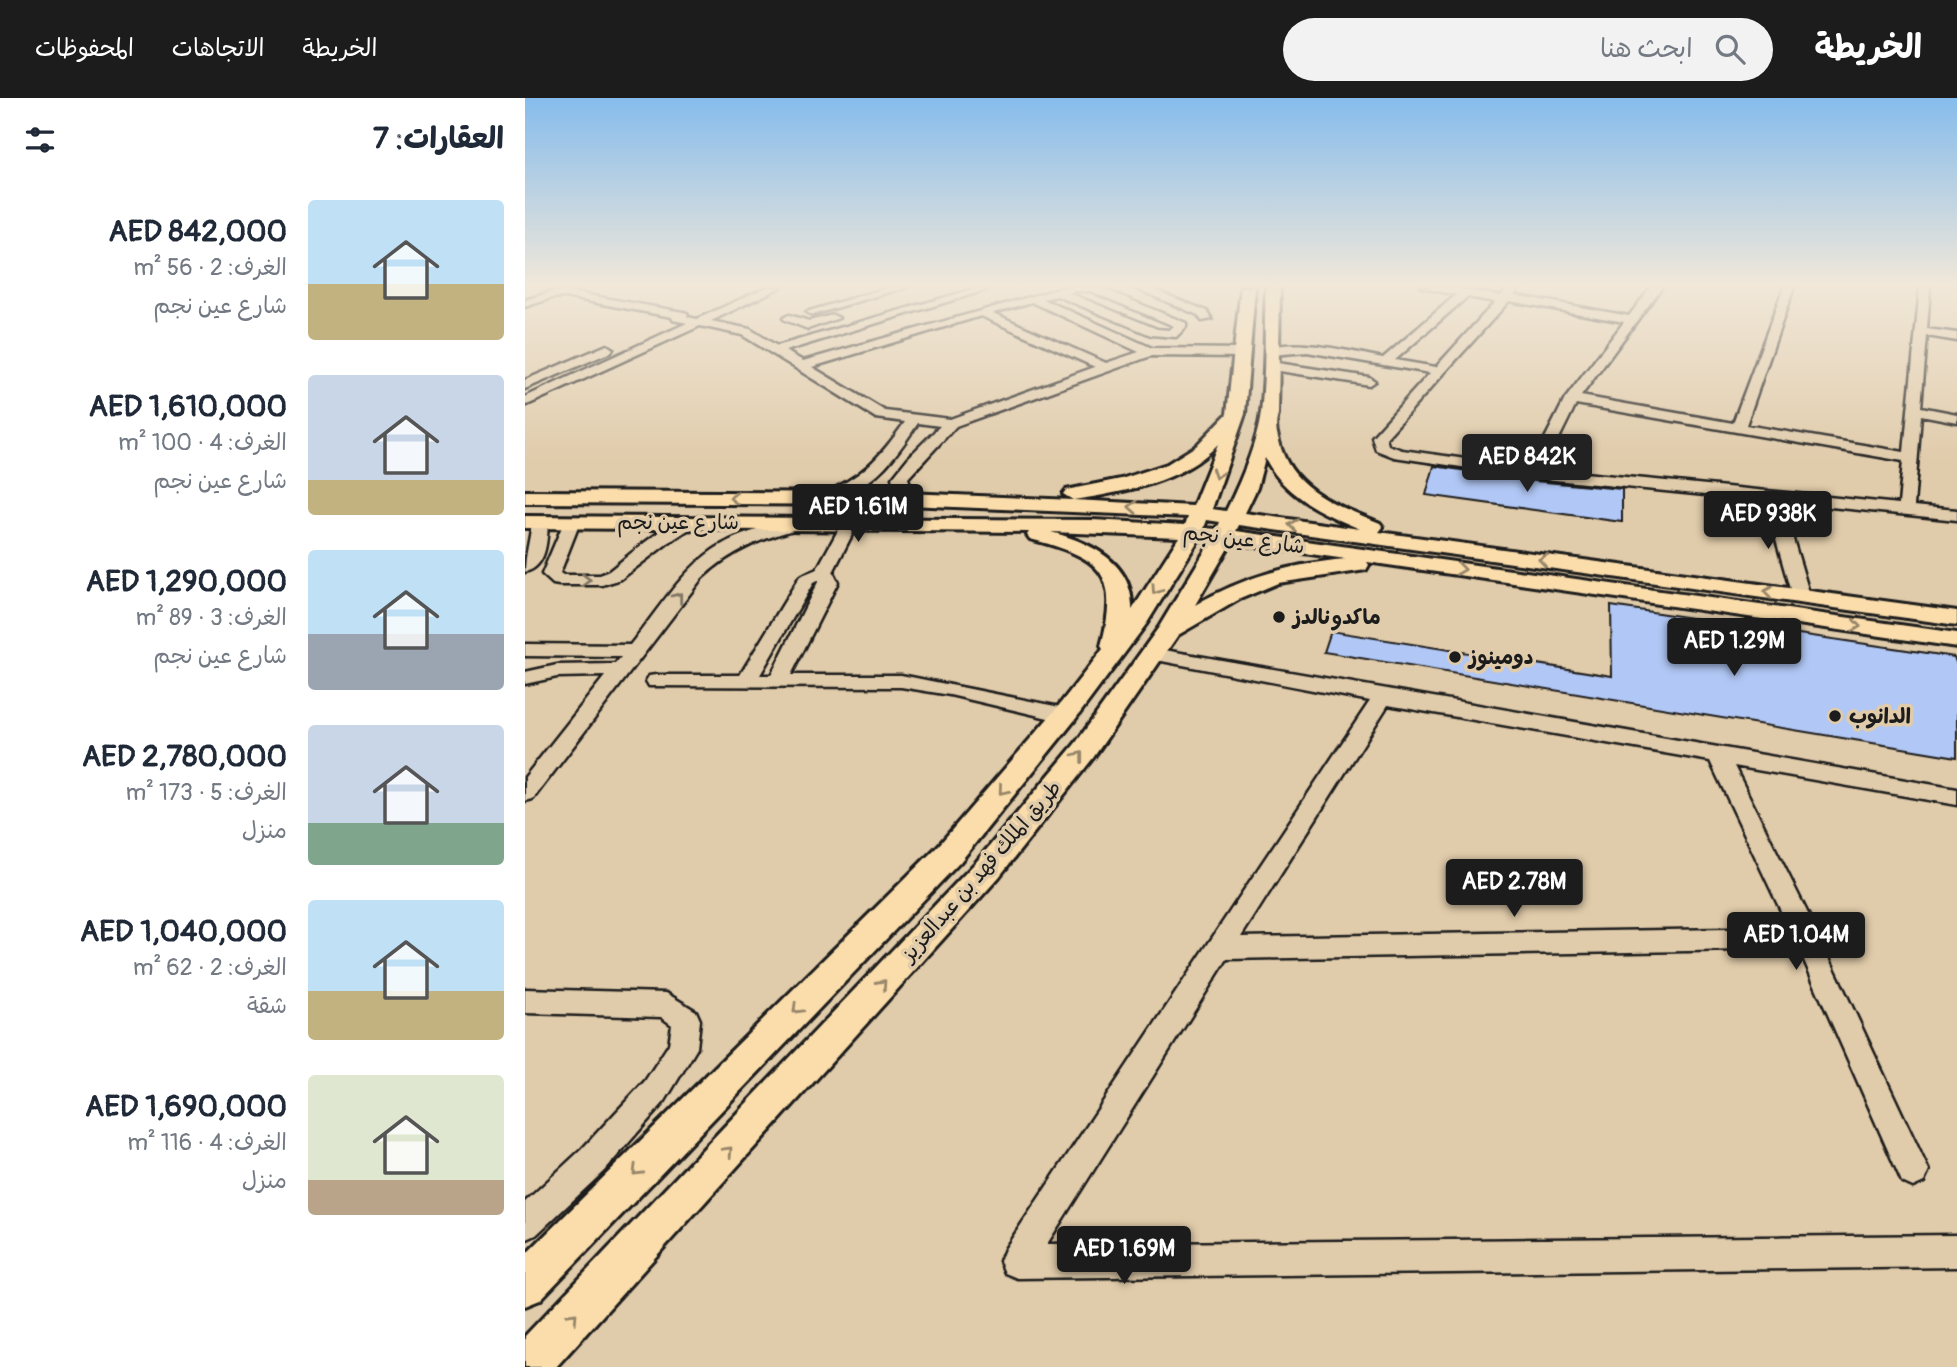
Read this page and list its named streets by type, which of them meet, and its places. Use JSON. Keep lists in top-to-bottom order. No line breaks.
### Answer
{"streets":{"main road":["شارع عين نجم","طريق الملك فهد بن عبدالعزيز"]},"crossings":[["شارع عين نجم","طريق الملك فهد بن عبدالعزيز"]],"places":["ماكدونالدز","دومينوز","الدانوب"],"page":{"header":"الخريطة","search":"ابحث هنا","nav":["الخريطة","الاتجاهات","المحفوظات"],"heading":"العقارات: 7","list":[{"name":"AED 842,000","note":"الغرف: 2 · 56 m² · شارع عين نجم"},{"name":"AED 1,610,000","note":"الغرف: 4 · 100 m² · شارع عين نجم"},{"name":"AED 1,290,000","note":"الغرف: 3 · 89 m² · شارع عين نجم"},{"name":"AED 2,780,000","note":"الغرف: 5 · 173 m² · منزل"},{"name":"AED 1,040,000","note":"الغرف: 2 · 62 m² · شقة"},{"name":"AED 1,690,000","note":"الغرف: 4 · 116 m² · منزل"}],"price":["AED 842K","AED 1.61M","AED 938K","AED 1.29M","AED 2.78M","AED 1.04M","AED 1.69M"]}}
